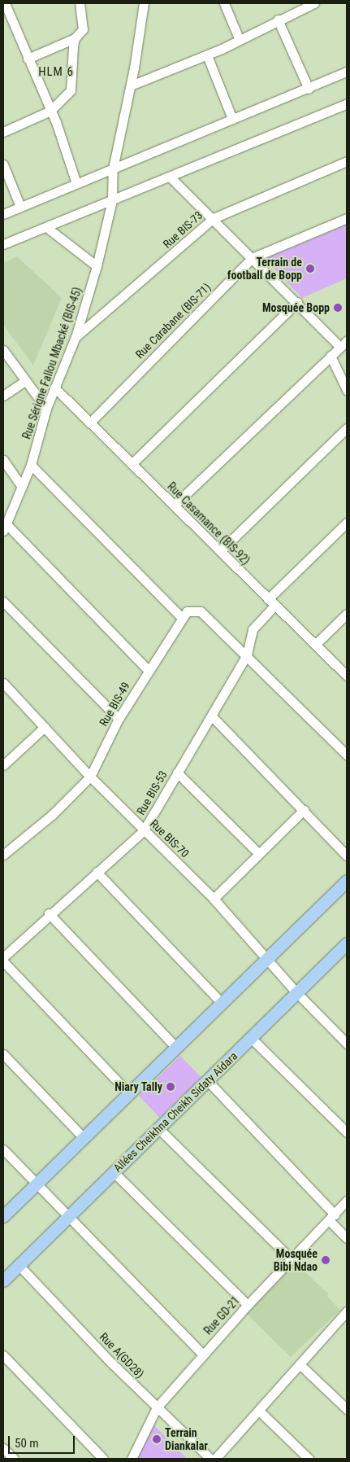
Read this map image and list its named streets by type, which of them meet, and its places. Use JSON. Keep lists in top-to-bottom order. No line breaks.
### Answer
{"streets":{"main road":["Allées Cheikhna Cheikh Sidaty Aîdara"],"street":["Rue BIS-73","Rue Carabane (BIS-71)","Rue Sérigne Fallou Mbacké (BIS-45)","Rue Casamance (BIS-92)","Rue BIS-49","Rue BIS-53","Rue BIS-70","Rue GD-21","Rue A(GD28)"]},"crossings":[["Rue BIS-73","Rue Sérigne Fallou Mbacké (BIS-45)"],["Rue Carabane (BIS-71)","Rue Casamance (BIS-92)"],["Rue Sérigne Fallou Mbacké (BIS-45)","Rue Casamance (BIS-92)"],["Rue Casamance (BIS-92)","Rue BIS-53"],["Rue BIS-49","Rue BIS-70"],["Rue BIS-53","Rue BIS-70"],["Rue BIS-70","Allées Cheikhna Cheikh Sidaty Aîdara"],["Allées Cheikhna Cheikh Sidaty Aîdara","Rue A(GD28)"],["Rue GD-21","Rue A(GD28)"]],"districts":["HLM 6"],"places":["Terrain de football de Bopp","Mosquée Bopp","Niary Tally","Mosquée Bibi Ndao","Terrain Diankalar"],"scale_bar":"50 m"}
